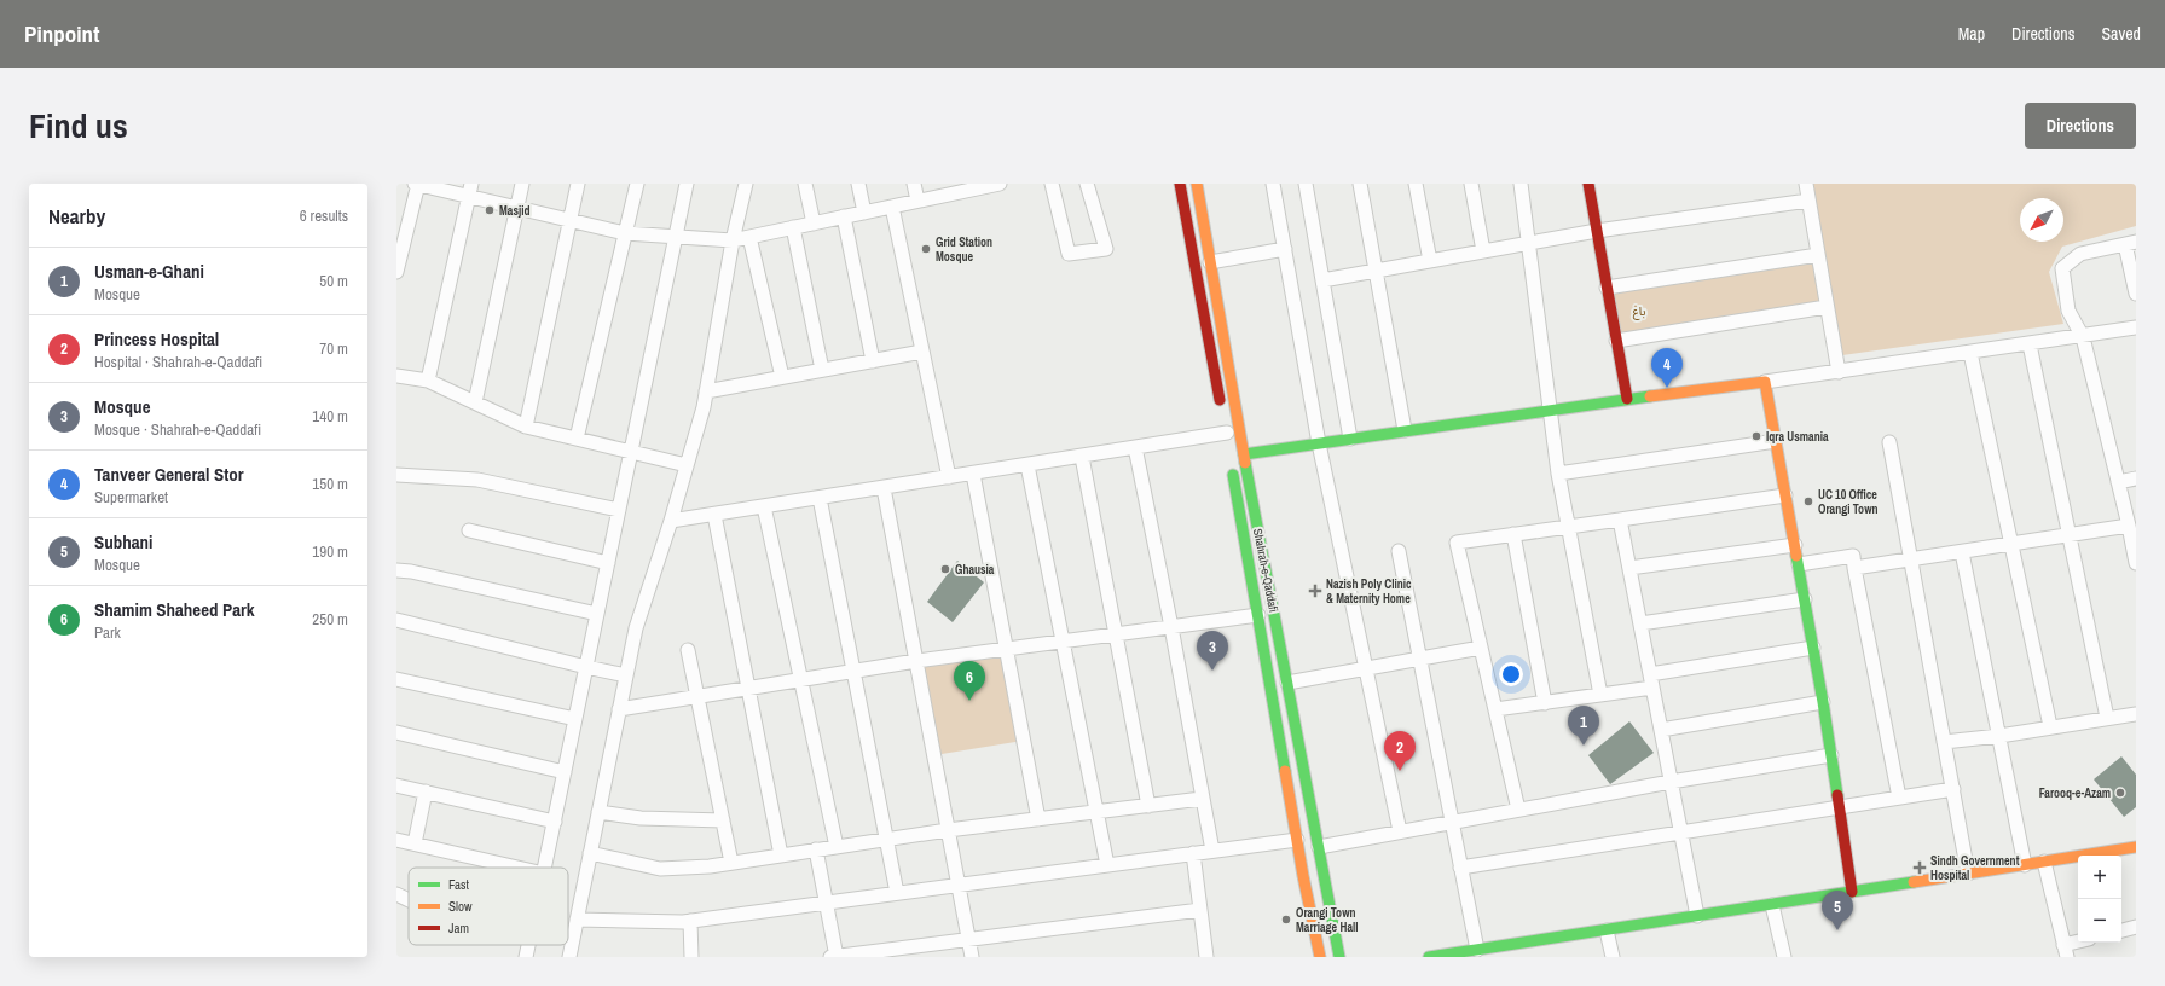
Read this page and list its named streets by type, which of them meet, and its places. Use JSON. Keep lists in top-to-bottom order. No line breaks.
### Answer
{"streets":{"main road":["Shahrah-e-Qaddafi"]},"parks":["باغ"],"places":{"other":["Masjid","Grid Station Mosque","Iqra Usmania","UC 10 Office Orangi Town","Ghausia","Farooq-e-Azam","Orangi Town Marriage Hall"],"health":["Nazish Poly Clinic & Maternity Home","Sindh Government Hospital"]},"legend":["Fast","Slow","Jam"],"north":"bottom left","page":{"header":"Pinpoint","nav":["Map","Directions","Saved"],"title":"Find us","buttons":"Directions","heading":["Nearby","6 results"],"list":[{"mark":"1","name":"Usman-e-Ghani","note":"Mosque","value":"50 m"},{"mark":"2","name":"Princess Hospital","note":"Hospital · Shahrah-e-Qaddafi","value":"70 m"},{"mark":"3","name":"Mosque","note":"Mosque · Shahrah-e-Qaddafi","value":"140 m"},{"mark":"4","name":"Tanveer General Stor","note":"Supermarket","value":"150 m"},{"mark":"5","name":"Subhani","note":"Mosque","value":"190 m"},{"mark":"6","name":"Shamim Shaheed Park","note":"Park","value":"250 m"}],"pins":["4","3","6","1","2","5"],"map_buttons":["+","−"]}}
